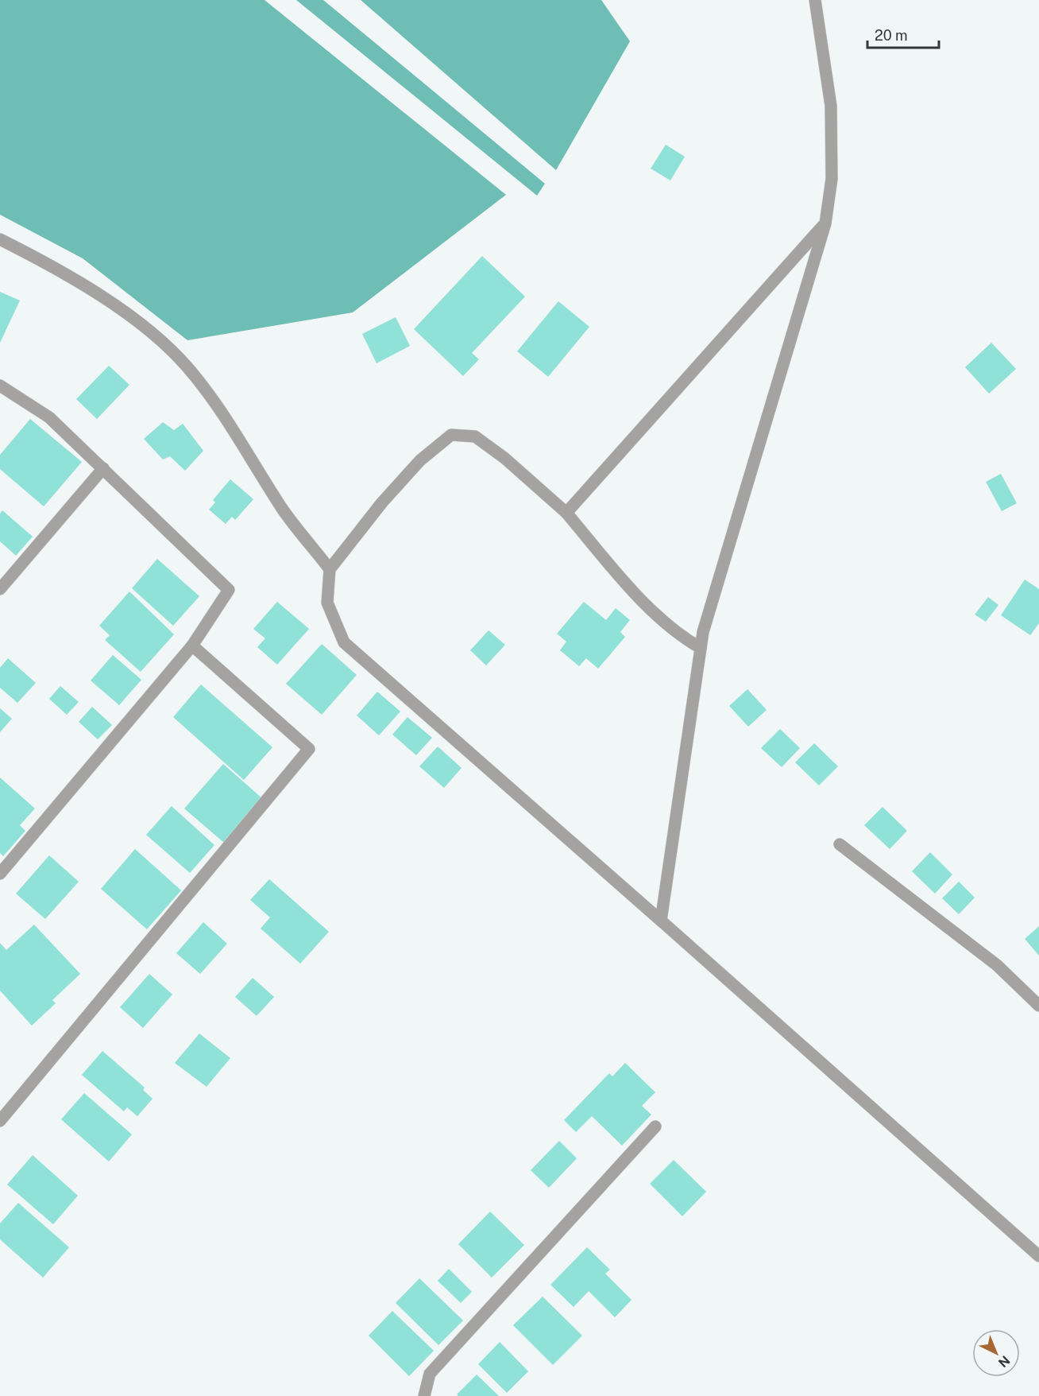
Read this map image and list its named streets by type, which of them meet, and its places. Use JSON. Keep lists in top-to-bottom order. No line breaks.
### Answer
{"scale_bar":"20 m","north":"bottom right"}
